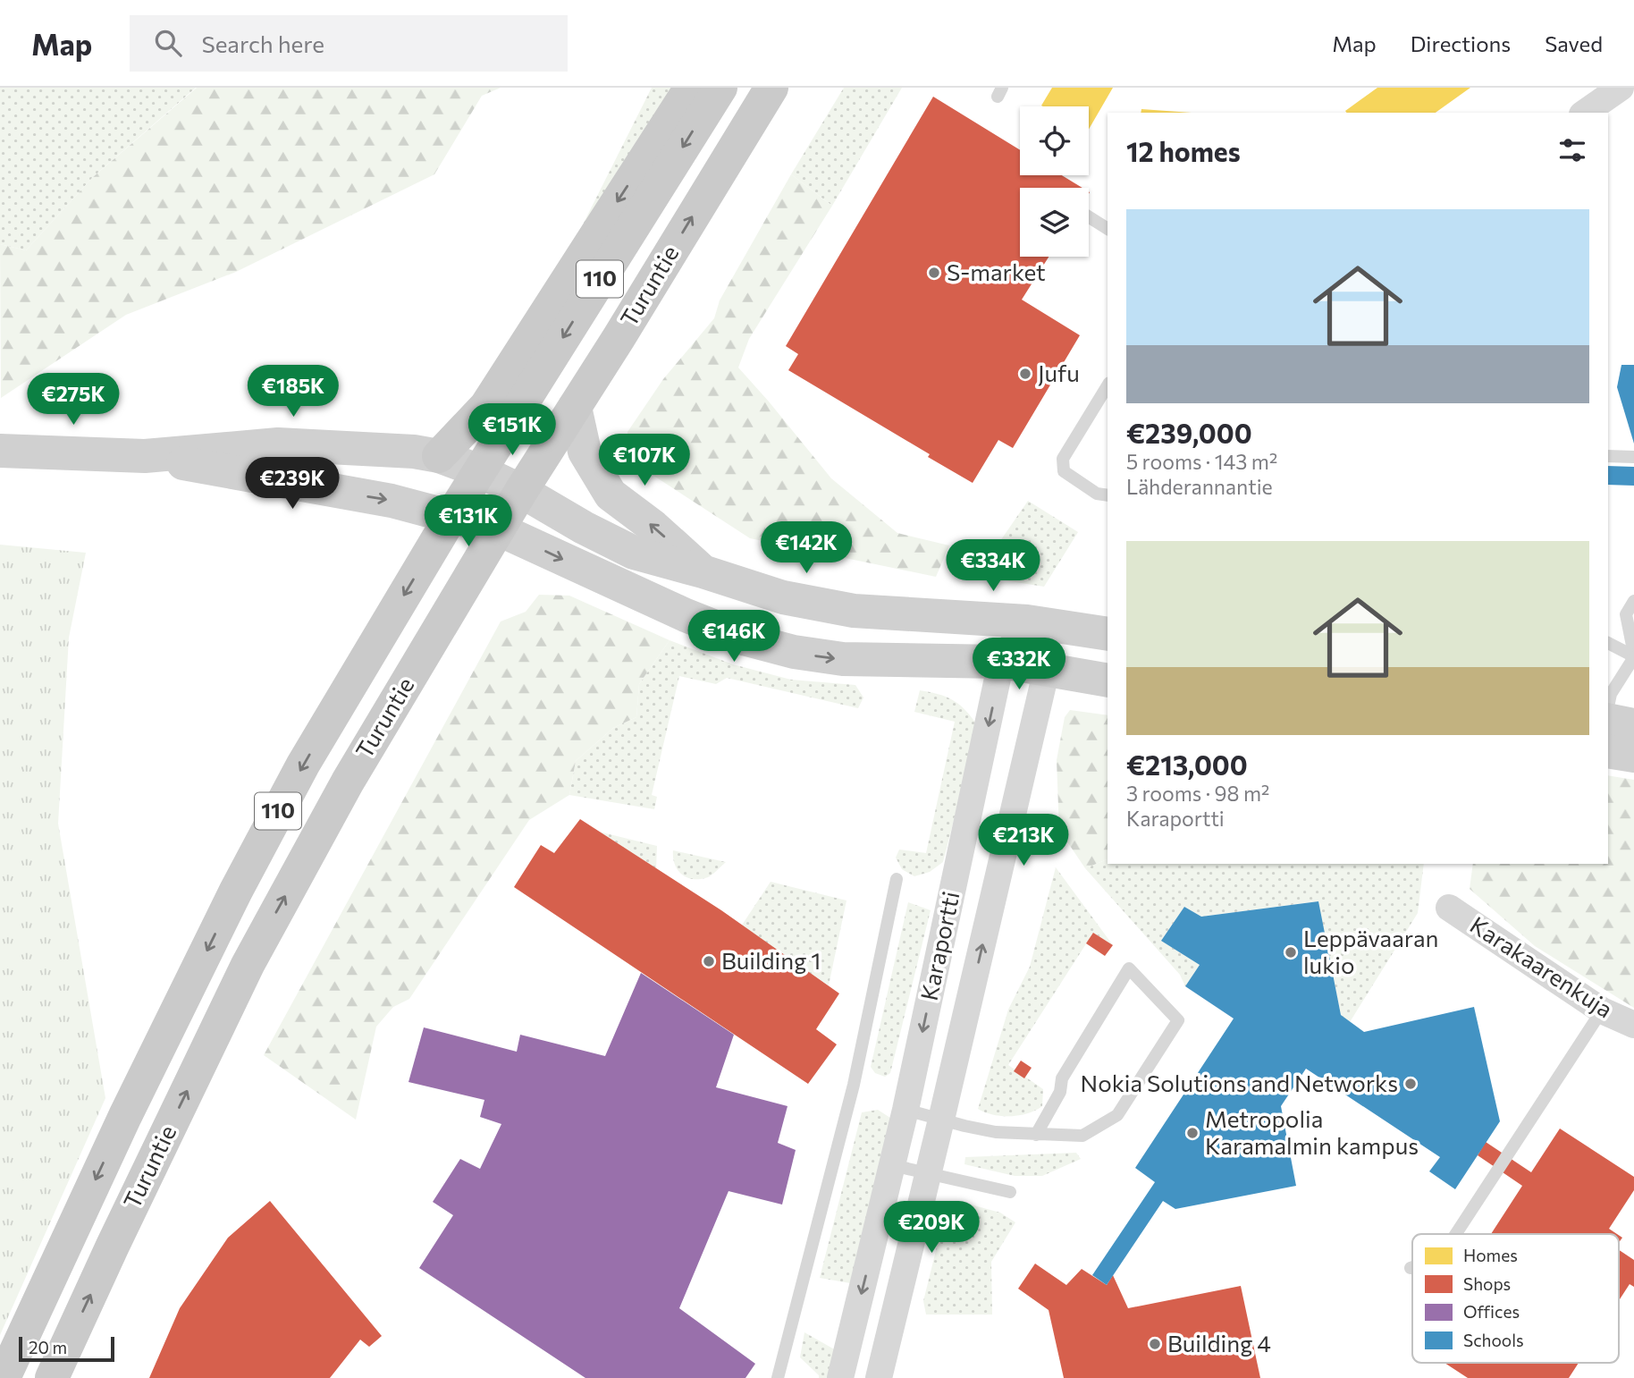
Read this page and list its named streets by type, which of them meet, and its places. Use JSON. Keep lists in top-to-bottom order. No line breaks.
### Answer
{"streets":{"main road":["110","Turuntie"],"street":["Karaportti","Karakaarenkuja"]},"places":["S-market","Jufu","Leppävaaran lukio","Building 1","Nokia Solutions and Networks","Metropolia Karamalmin kampus","Building 4"],"legend":["Homes","Shops","Offices","Schools"],"scale_bar":"20 m","page":{"header":"Map","search":"Search here","nav":["Map","Directions","Saved"],"heading":"12 homes","list":[{"name":"€239,000","note":"5 rooms · 143 m² · Lähderannantie"},{"name":"€213,000","note":"3 rooms · 98 m² · Karaportti"}],"price":["€185K","€275K","€151K","€107K","€239K","€131K","€142K","€334K","€146K","€332K","€213K","€209K"],"scale":"20 m"}}
